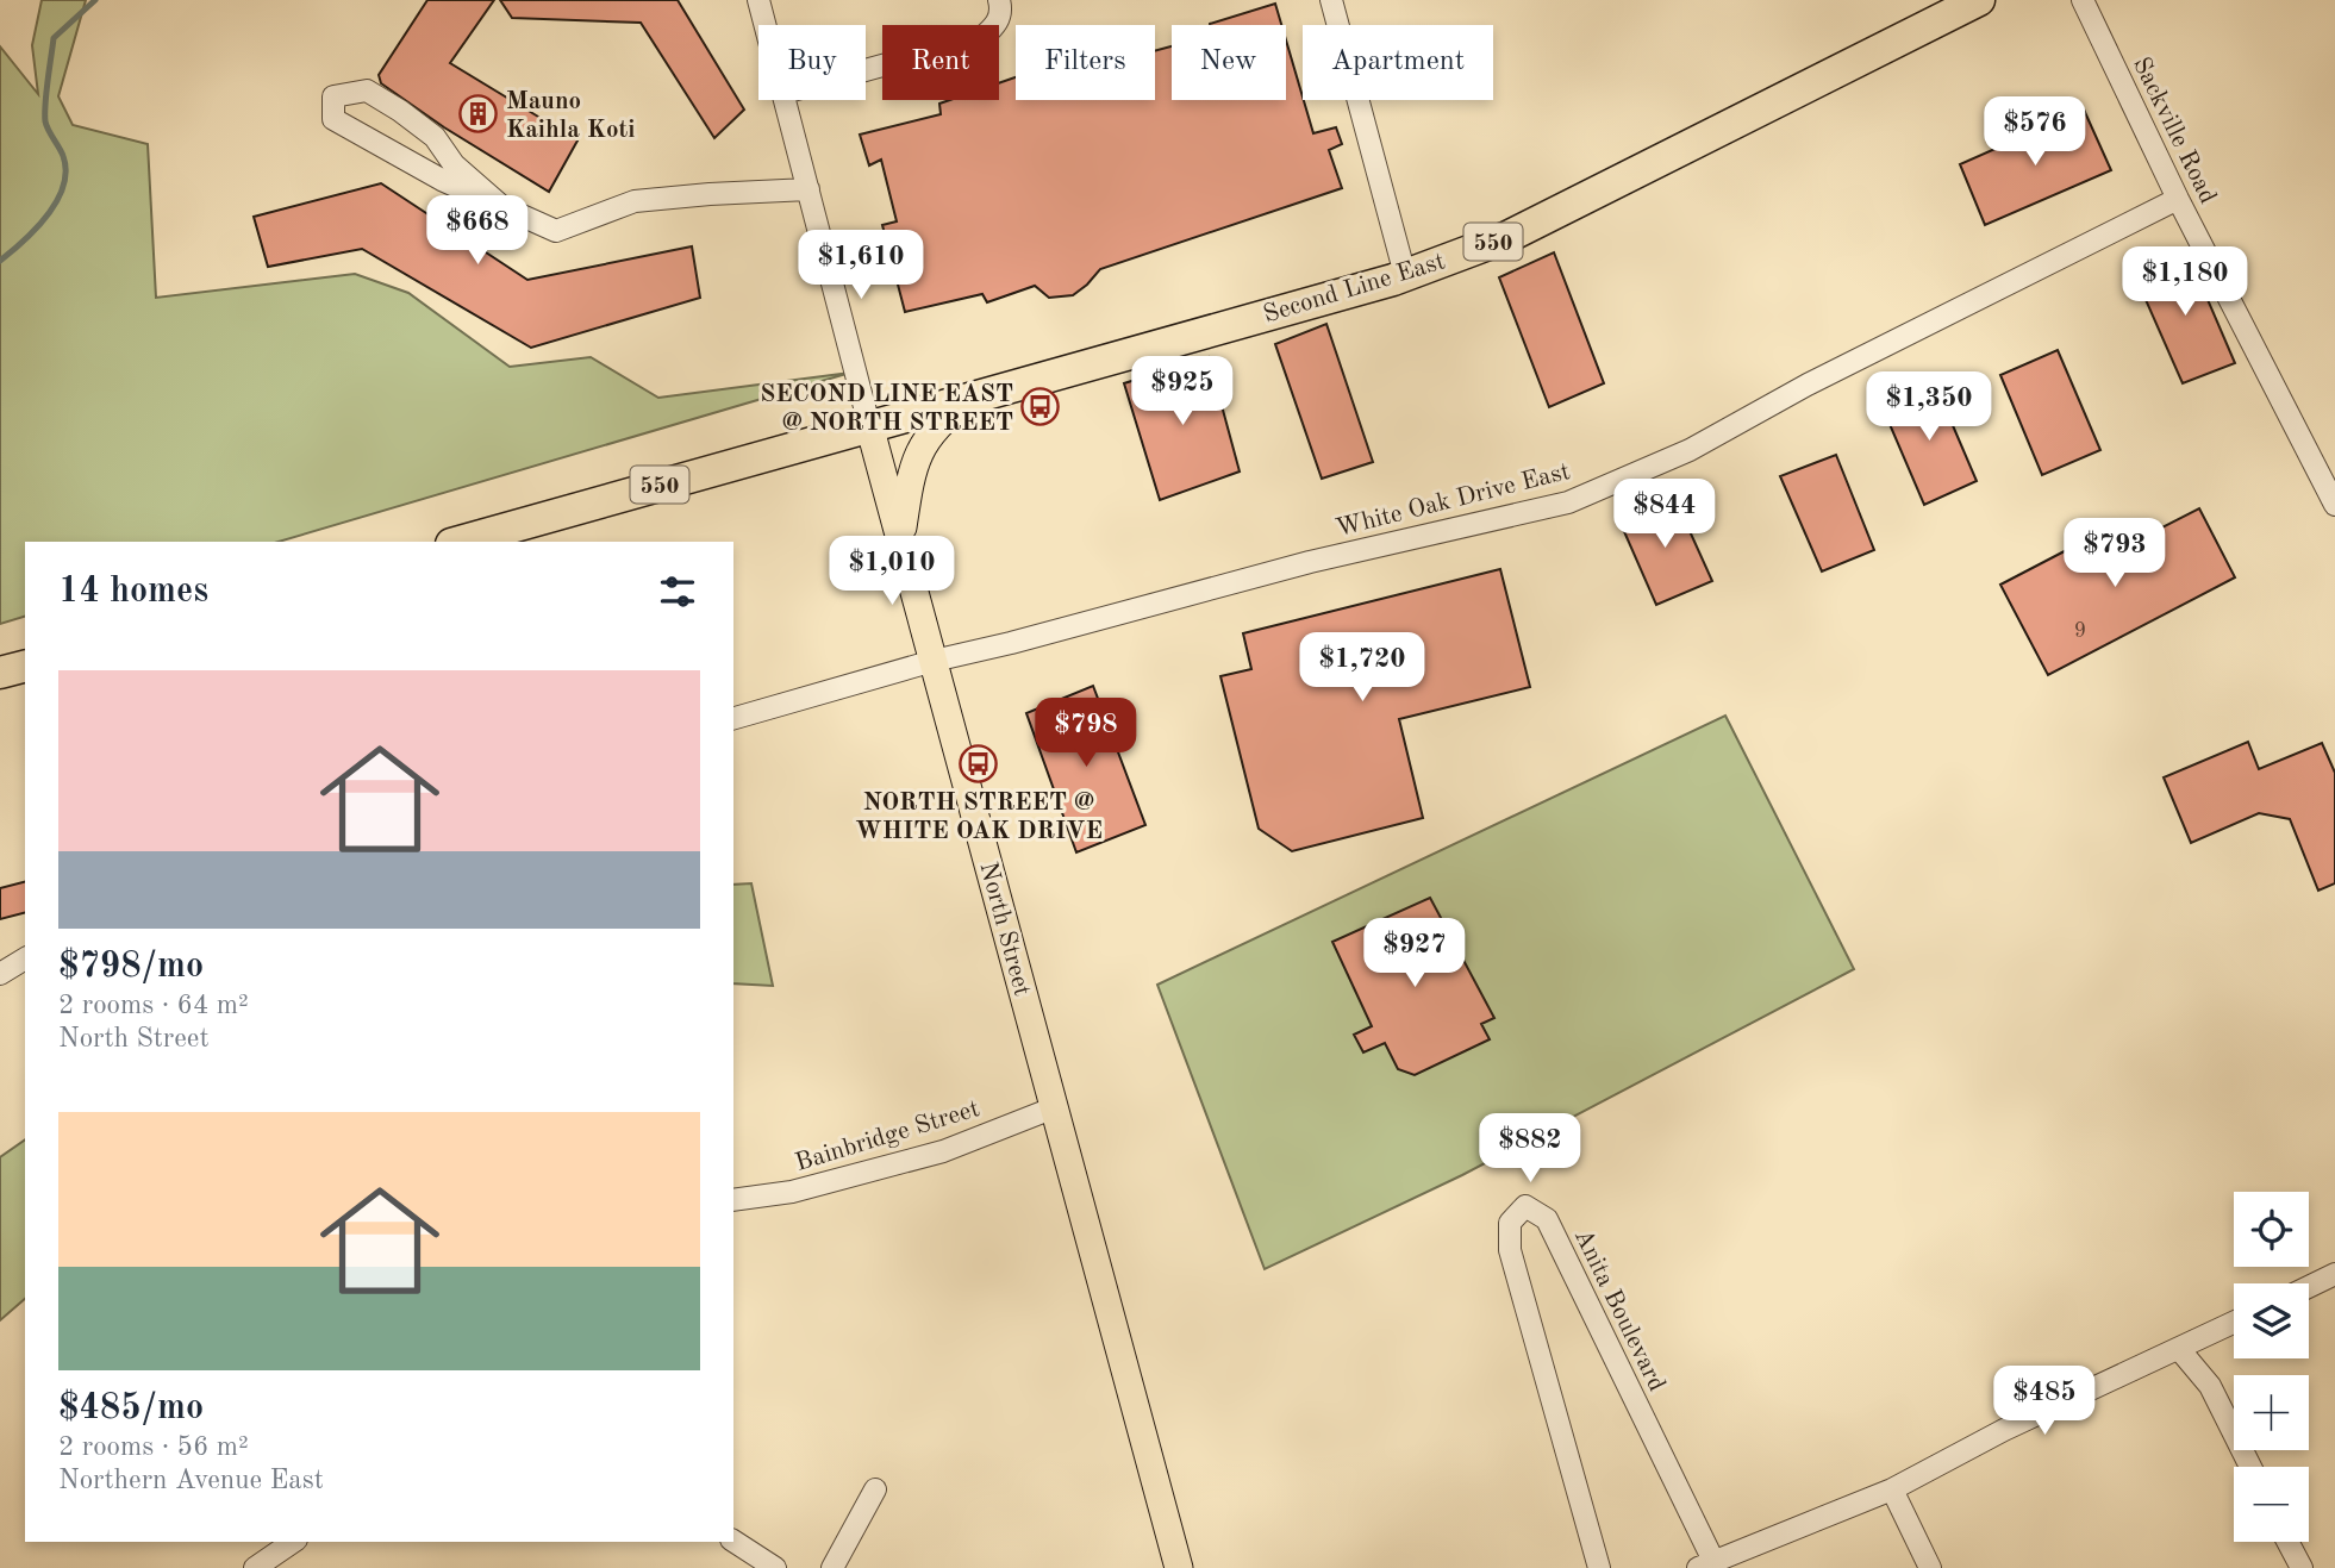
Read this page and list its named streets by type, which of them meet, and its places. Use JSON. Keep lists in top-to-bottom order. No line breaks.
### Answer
{"streets":{"highway":["550","Second Line East"],"main road":["North Street"],"street":["Sackville Road","White Oak Drive East","Bainbridge Street","Anita Boulevard"]},"crossings":[["Sackville Road","White Oak Drive East"],["Second Line East","North Street"],["White Oak Drive East","North Street"],["North Street","Bainbridge Street"]],"places":{"building":["Mauno Kaihla Koti"],"bus stop":["SECOND LINE EAST @ NORTH STREET","NORTH STREET @ WHITE OAK DRIVE"]},"house_numbers":["9"],"page":{"chip":["Buy","Rent","Filters","New","Apartment"],"price":["$576","$668","$1,610","$1,180","$925","$1,350","$844","$793","$1,010","$1,720","$798","$927","$882","$485"],"heading":"14 homes","list":[{"name":"$798/mo","note":"2 rooms · 64 m² · North Street"},{"name":"$485/mo","note":"2 rooms · 56 m² · Northern Avenue East"}],"map_buttons":["+","−"]}}
